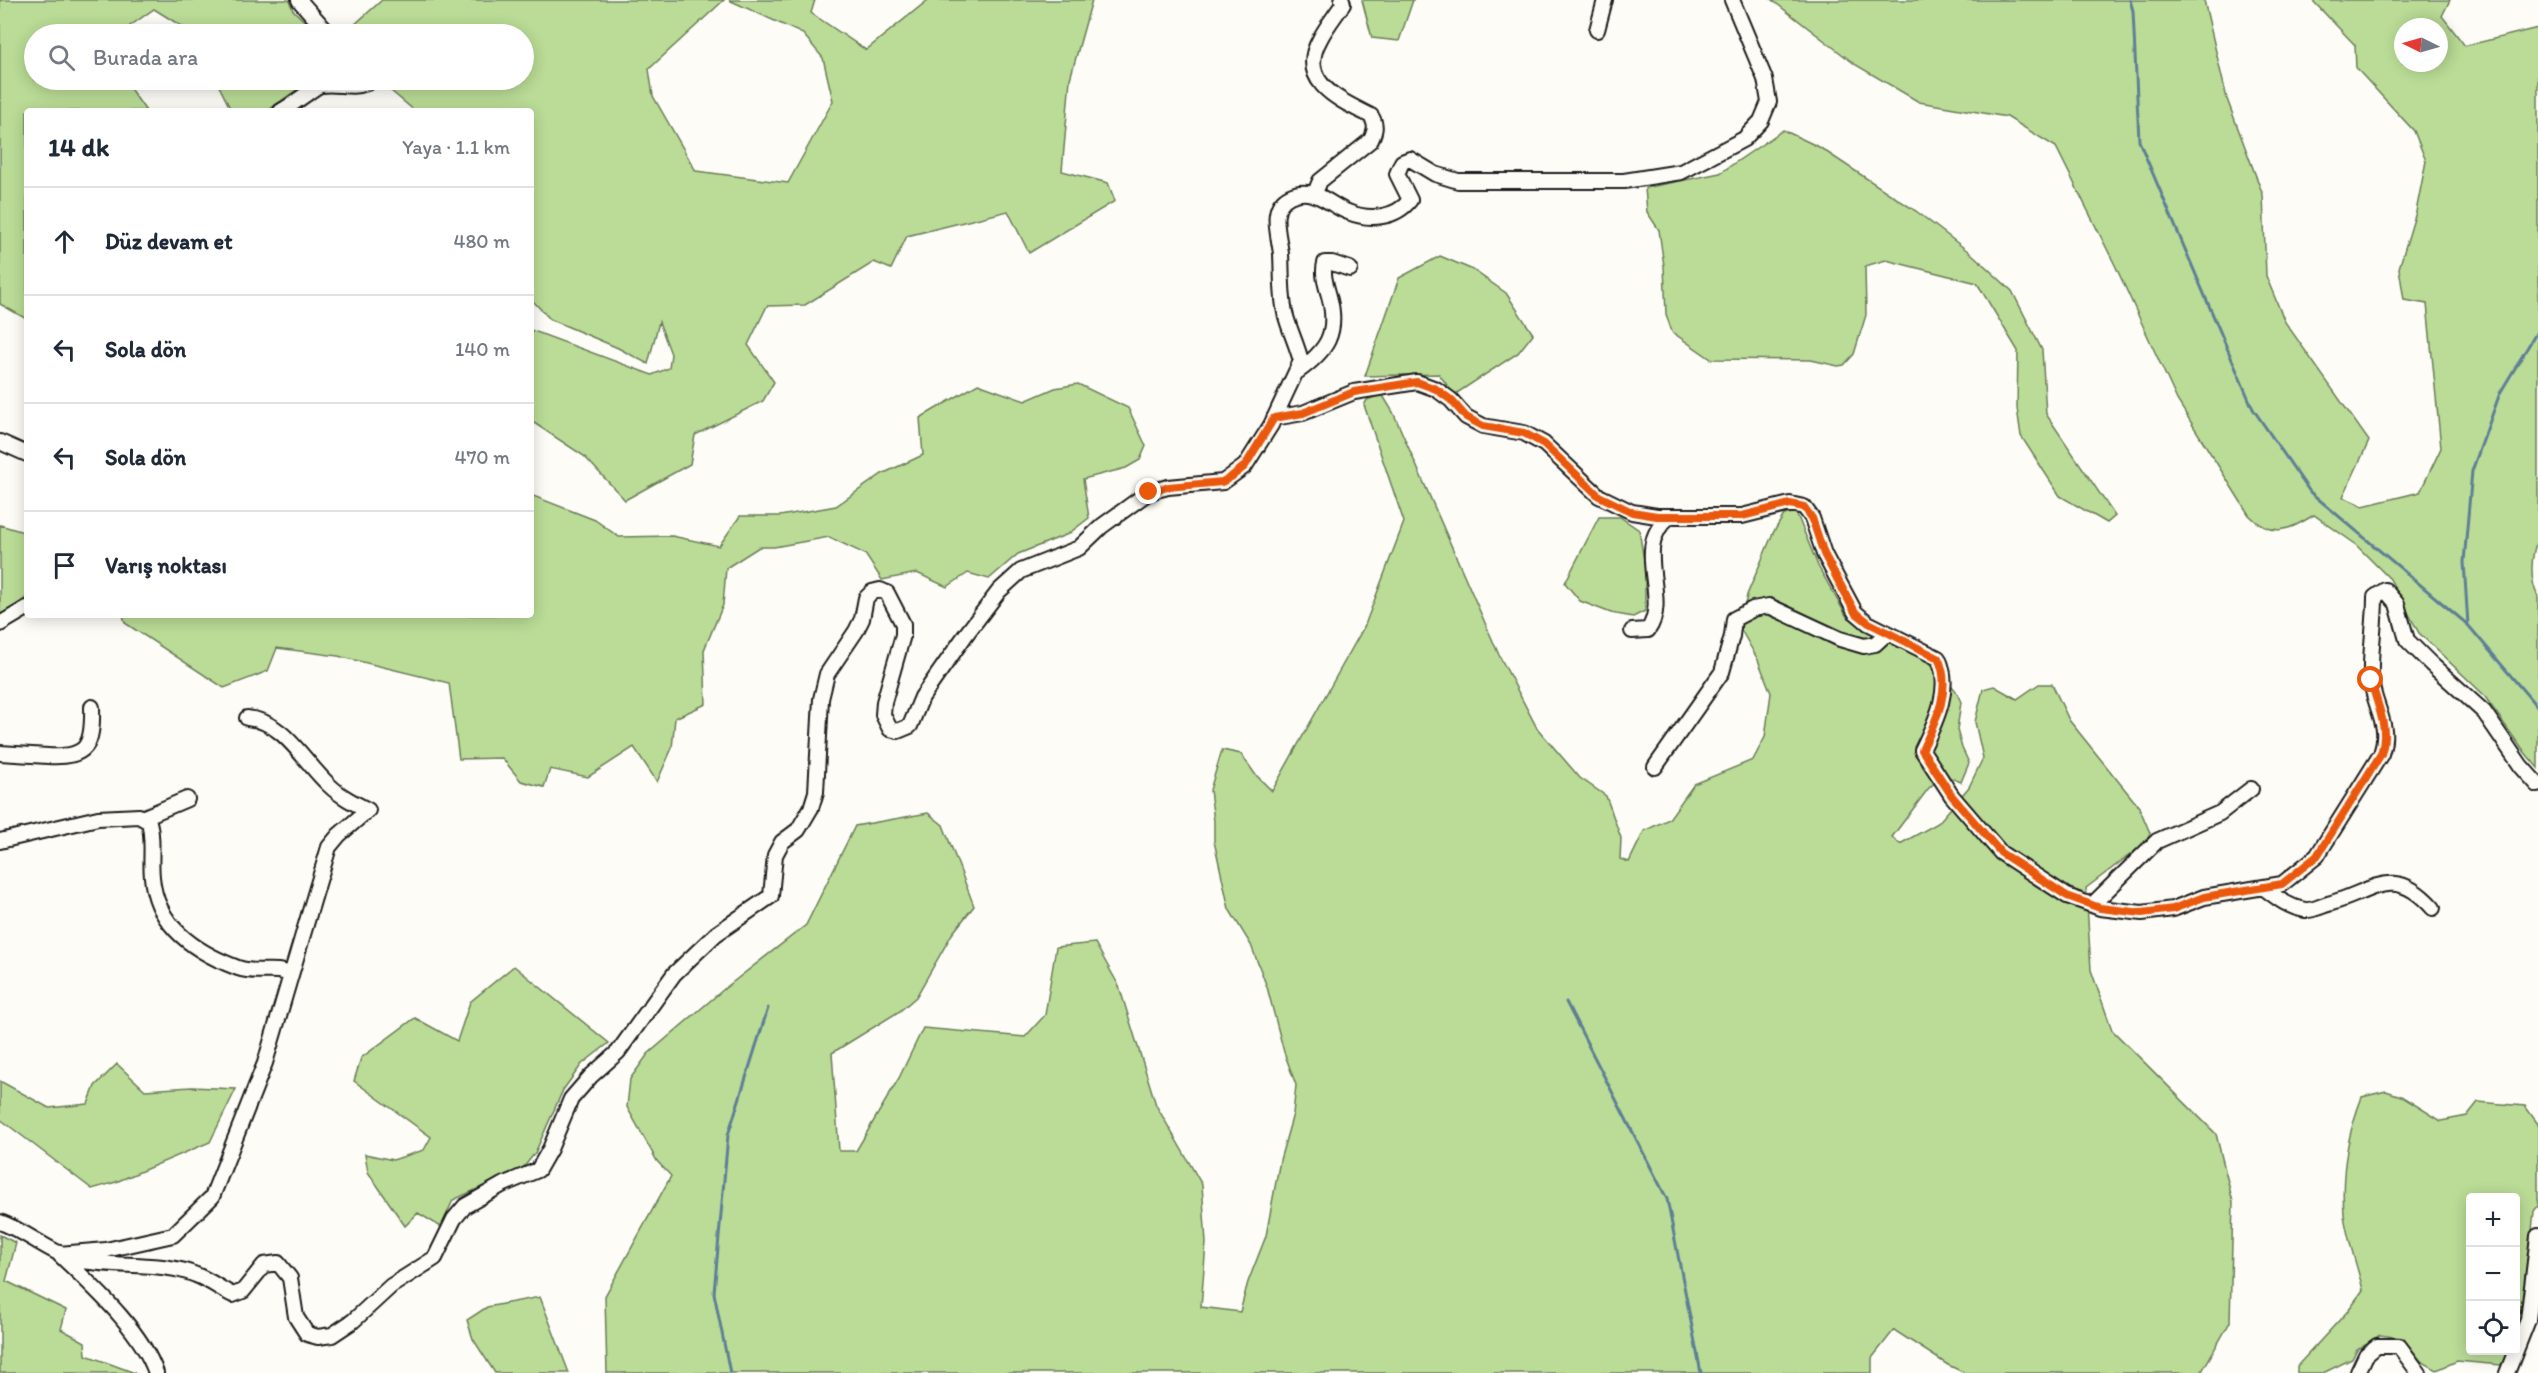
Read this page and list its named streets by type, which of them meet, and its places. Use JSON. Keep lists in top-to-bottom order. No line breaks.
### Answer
{"north":"left","page":{"search":"Burada ara","heading":["14 dk","Yaya · 1.1 km"],"list":[["Düz devam et","480 m"],["Sola dön","140 m"],["Sola dön","470 m"],"Varış noktası"],"map_buttons":["+","−"]}}
